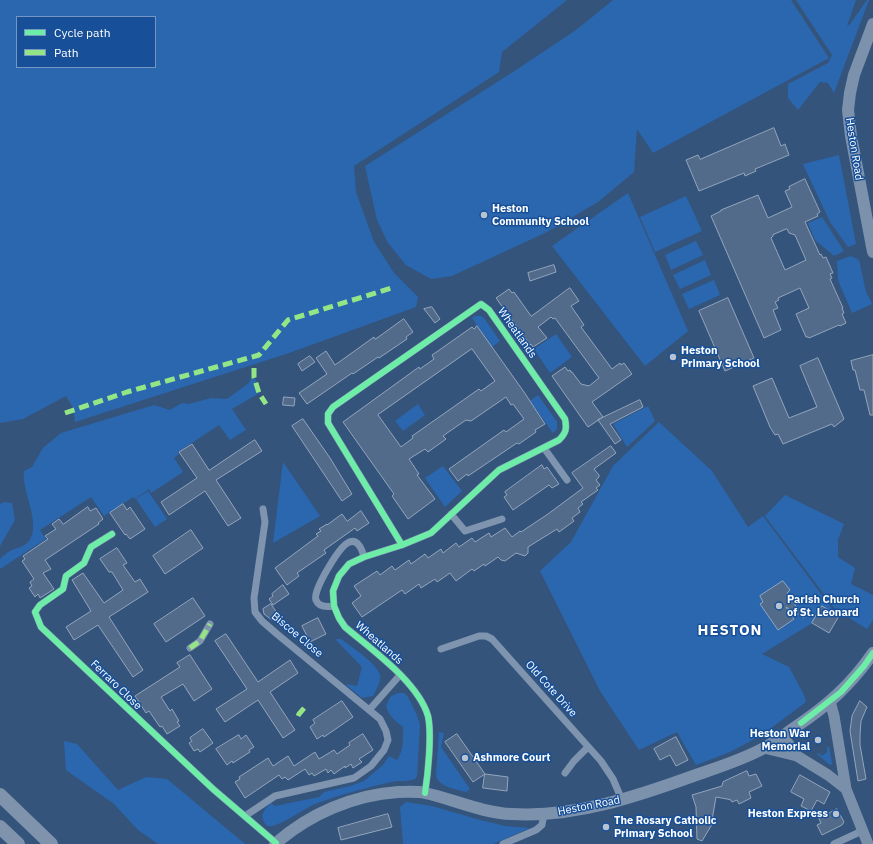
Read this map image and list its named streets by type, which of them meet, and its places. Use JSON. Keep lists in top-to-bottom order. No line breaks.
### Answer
{"streets":{"main road":["Heston Road"],"street":["Wheatlands","Biscoe Close","Ferraro Close","Old Cote Drive"]},"crossings":[["Heston Road","Wheatlands"],["Heston Road","Ferraro Close"],["Heston Road","Old Cote Drive"],["Biscoe Close","Ferraro Close"]],"districts":["HESTON"],"places":["Heston Community School","Heston Primary School","Parish Church of St. Leonard","Heston War Memorial","Ashmore Court","Heston Express","The Rosary Catholic Primary School"],"legend":["Cycle path","Path"]}
